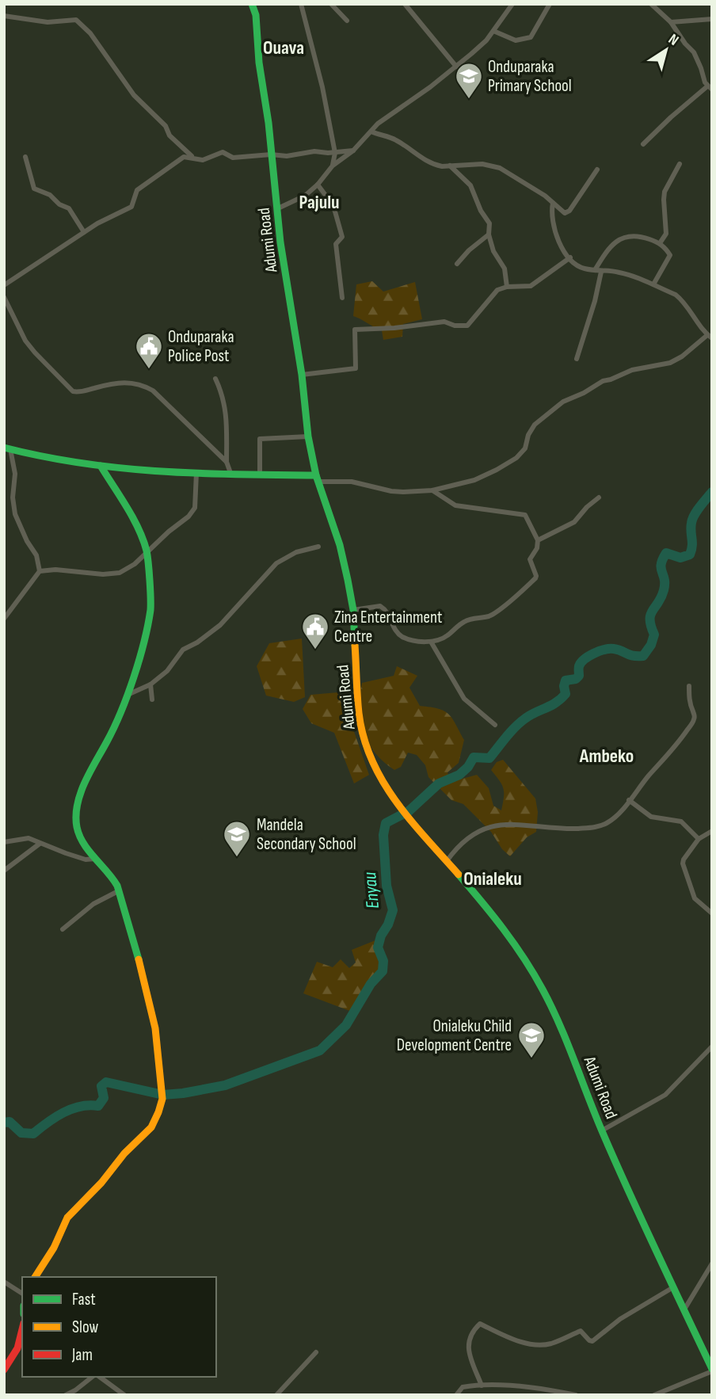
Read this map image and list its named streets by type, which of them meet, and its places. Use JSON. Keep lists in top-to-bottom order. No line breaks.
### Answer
{"streets":{"main road":["Adumi Road"]},"districts":["Ouava","Pajulu","Ambeko","Onialeku"],"water":["Enyau"],"places":{"school or university":["Onduparaka Primary School","Mandela Secondary School","Onialeku Child Development Centre"],"public building":["Onduparaka Police Post","Zina Entertainment Centre"]},"legend":["Fast","Slow","Jam"],"north":"top right"}
